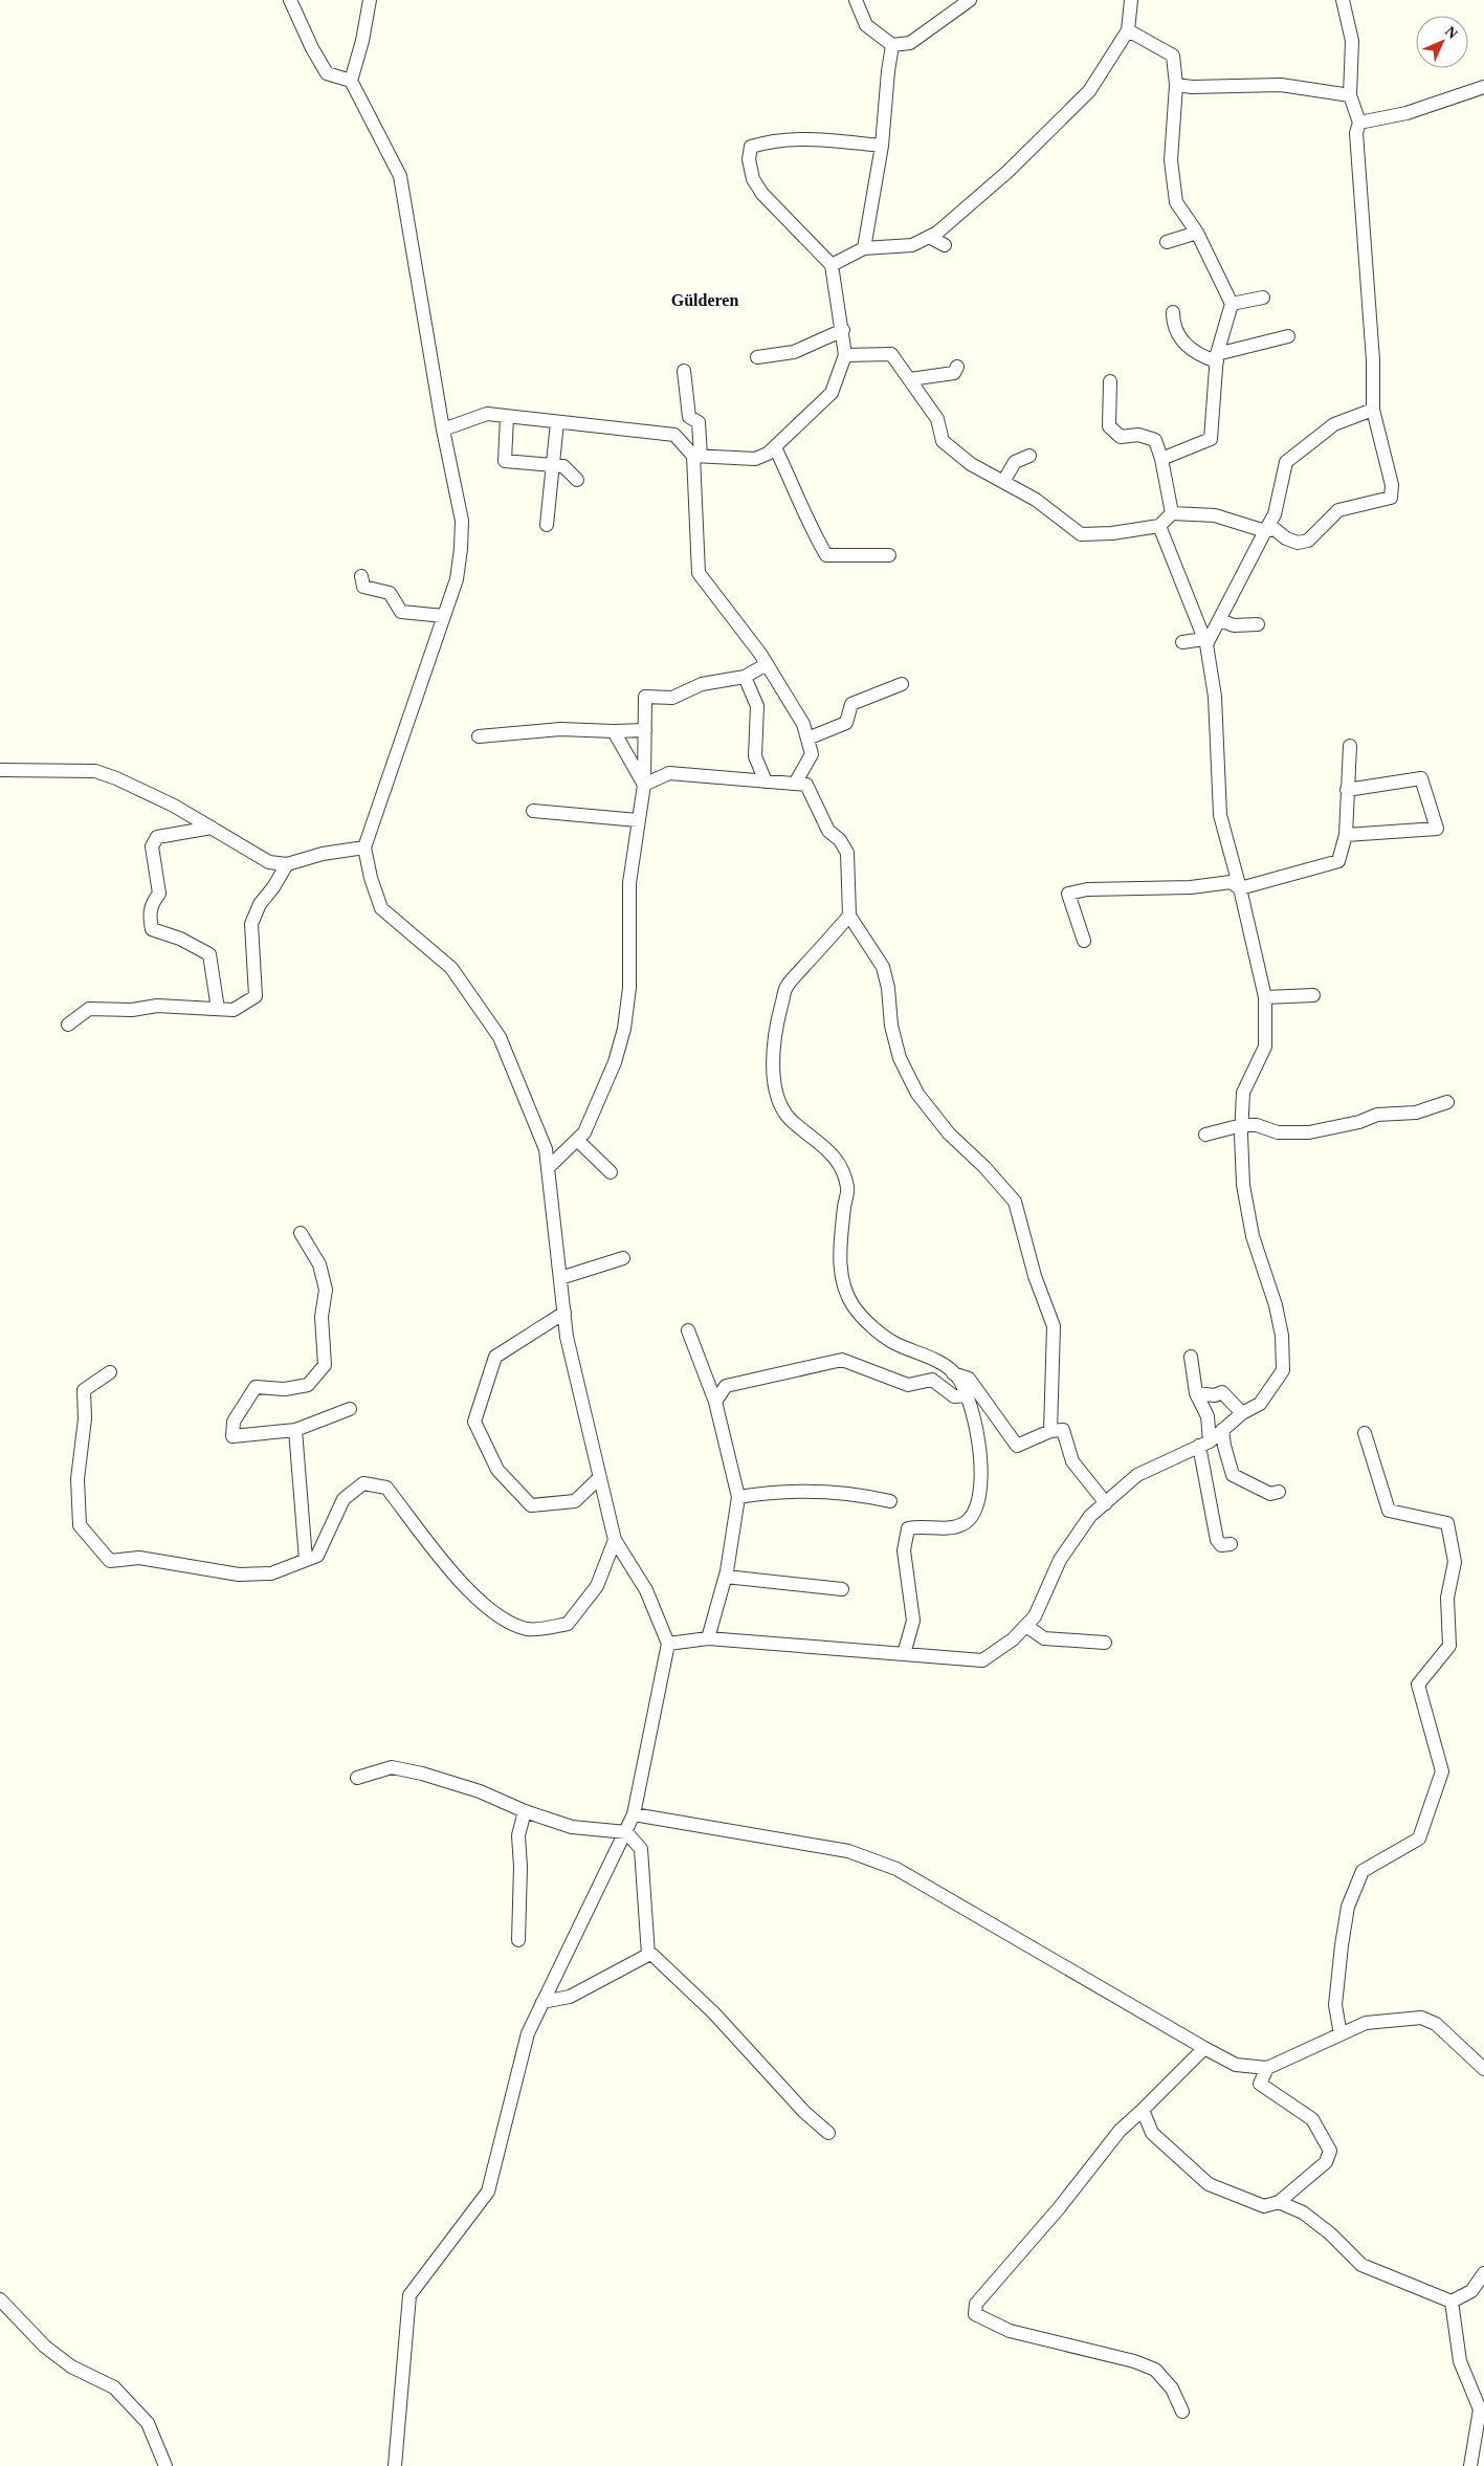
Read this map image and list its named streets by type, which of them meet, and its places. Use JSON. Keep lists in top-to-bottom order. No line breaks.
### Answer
{"districts":["Gülderen"],"north":"top right"}
